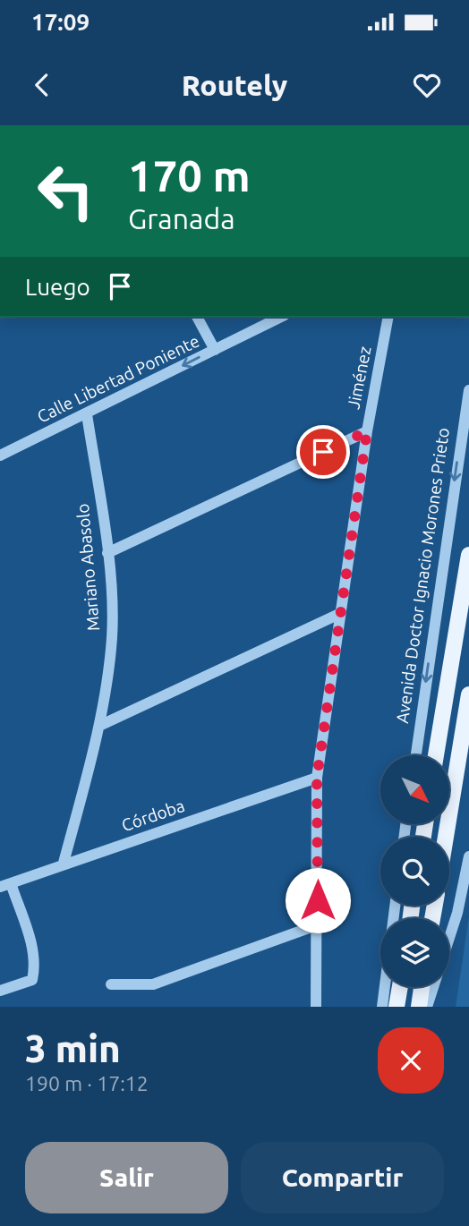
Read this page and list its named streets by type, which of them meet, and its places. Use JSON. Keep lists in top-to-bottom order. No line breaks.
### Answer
{"streets":{"street":["Jiménez","Calle Libertad Poniente","Mariano Abasolo","Avenida Doctor Ignacio Morones Prieto","Córdoba"]},"crossings":[["Jiménez","Córdoba"],["Calle Libertad Poniente","Mariano Abasolo"],["Mariano Abasolo","Córdoba"]],"one_way":["Calle Libertad Poniente","Avenida Doctor Ignacio Morones Prieto"],"north":"bottom right","page":{"status":"17:09","header":"Routely","turn":["170 m","Granada"],"then":"Luego","heading":["3 min","190 m · 17:12"],"buttons":["Salir","Compartir"]}}
